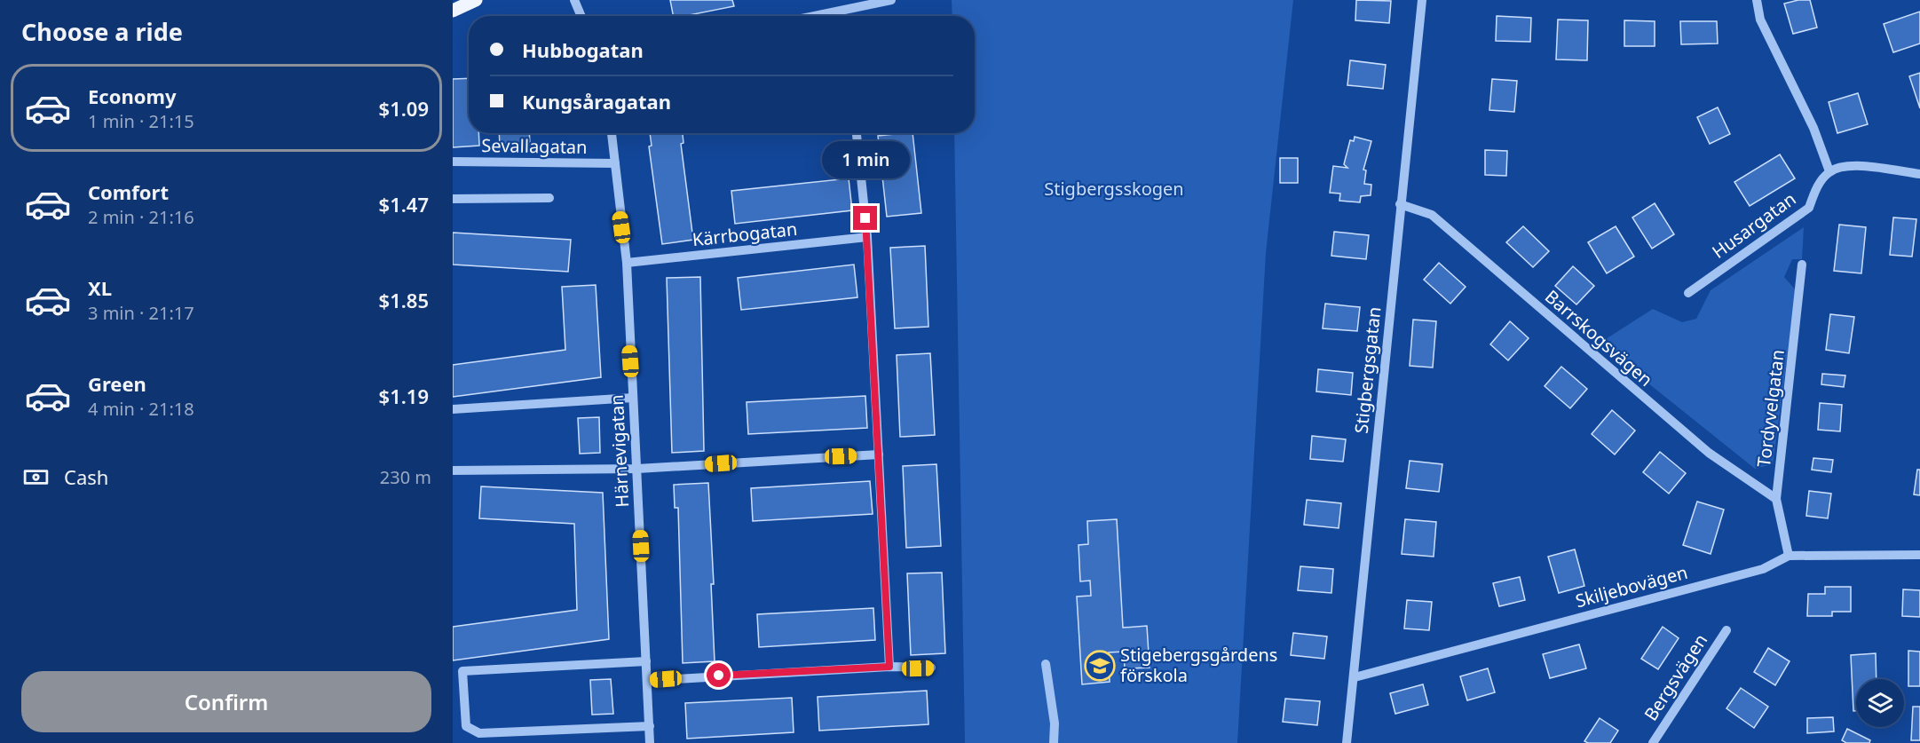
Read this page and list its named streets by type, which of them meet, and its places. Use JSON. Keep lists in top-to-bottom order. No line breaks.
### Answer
{"streets":{"street":["Sevallagatan","Husargatan","Kärrbogatan","Barrskogsvägen","Stigbergsgatan","Tordyvelgatan","Härnevigatan","Skiljebovägen","Bergsvägen"]},"crossings":[["Sevallagatan","Härnevigatan"],["Kärrbogatan","Härnevigatan"],["Barrskogsvägen","Stigbergsgatan"],["Barrskogsvägen","Tordyvelgatan"],["Stigbergsgatan","Skiljebovägen"],["Tordyvelgatan","Skiljebovägen"]],"parks":["Stigbergsskogen"],"places":{"school or university":["Stigebergsgårdens förskola"]},"page":{"heading":"Choose a ride","banner":["Hubbogatan","Kungsåragatan"],"list":[{"name":"Economy","note":"1 min · 21:15","value":"$1.09"},{"name":"Comfort","note":"2 min · 21:16","value":"$1.47"},{"name":"XL","note":"3 min · 21:17","value":"$1.85"},{"name":"Green","note":"4 min · 21:18","value":"$1.19"}],"bubble":"1 min","pay":["Cash","230 m"],"buttons":"Confirm"}}
